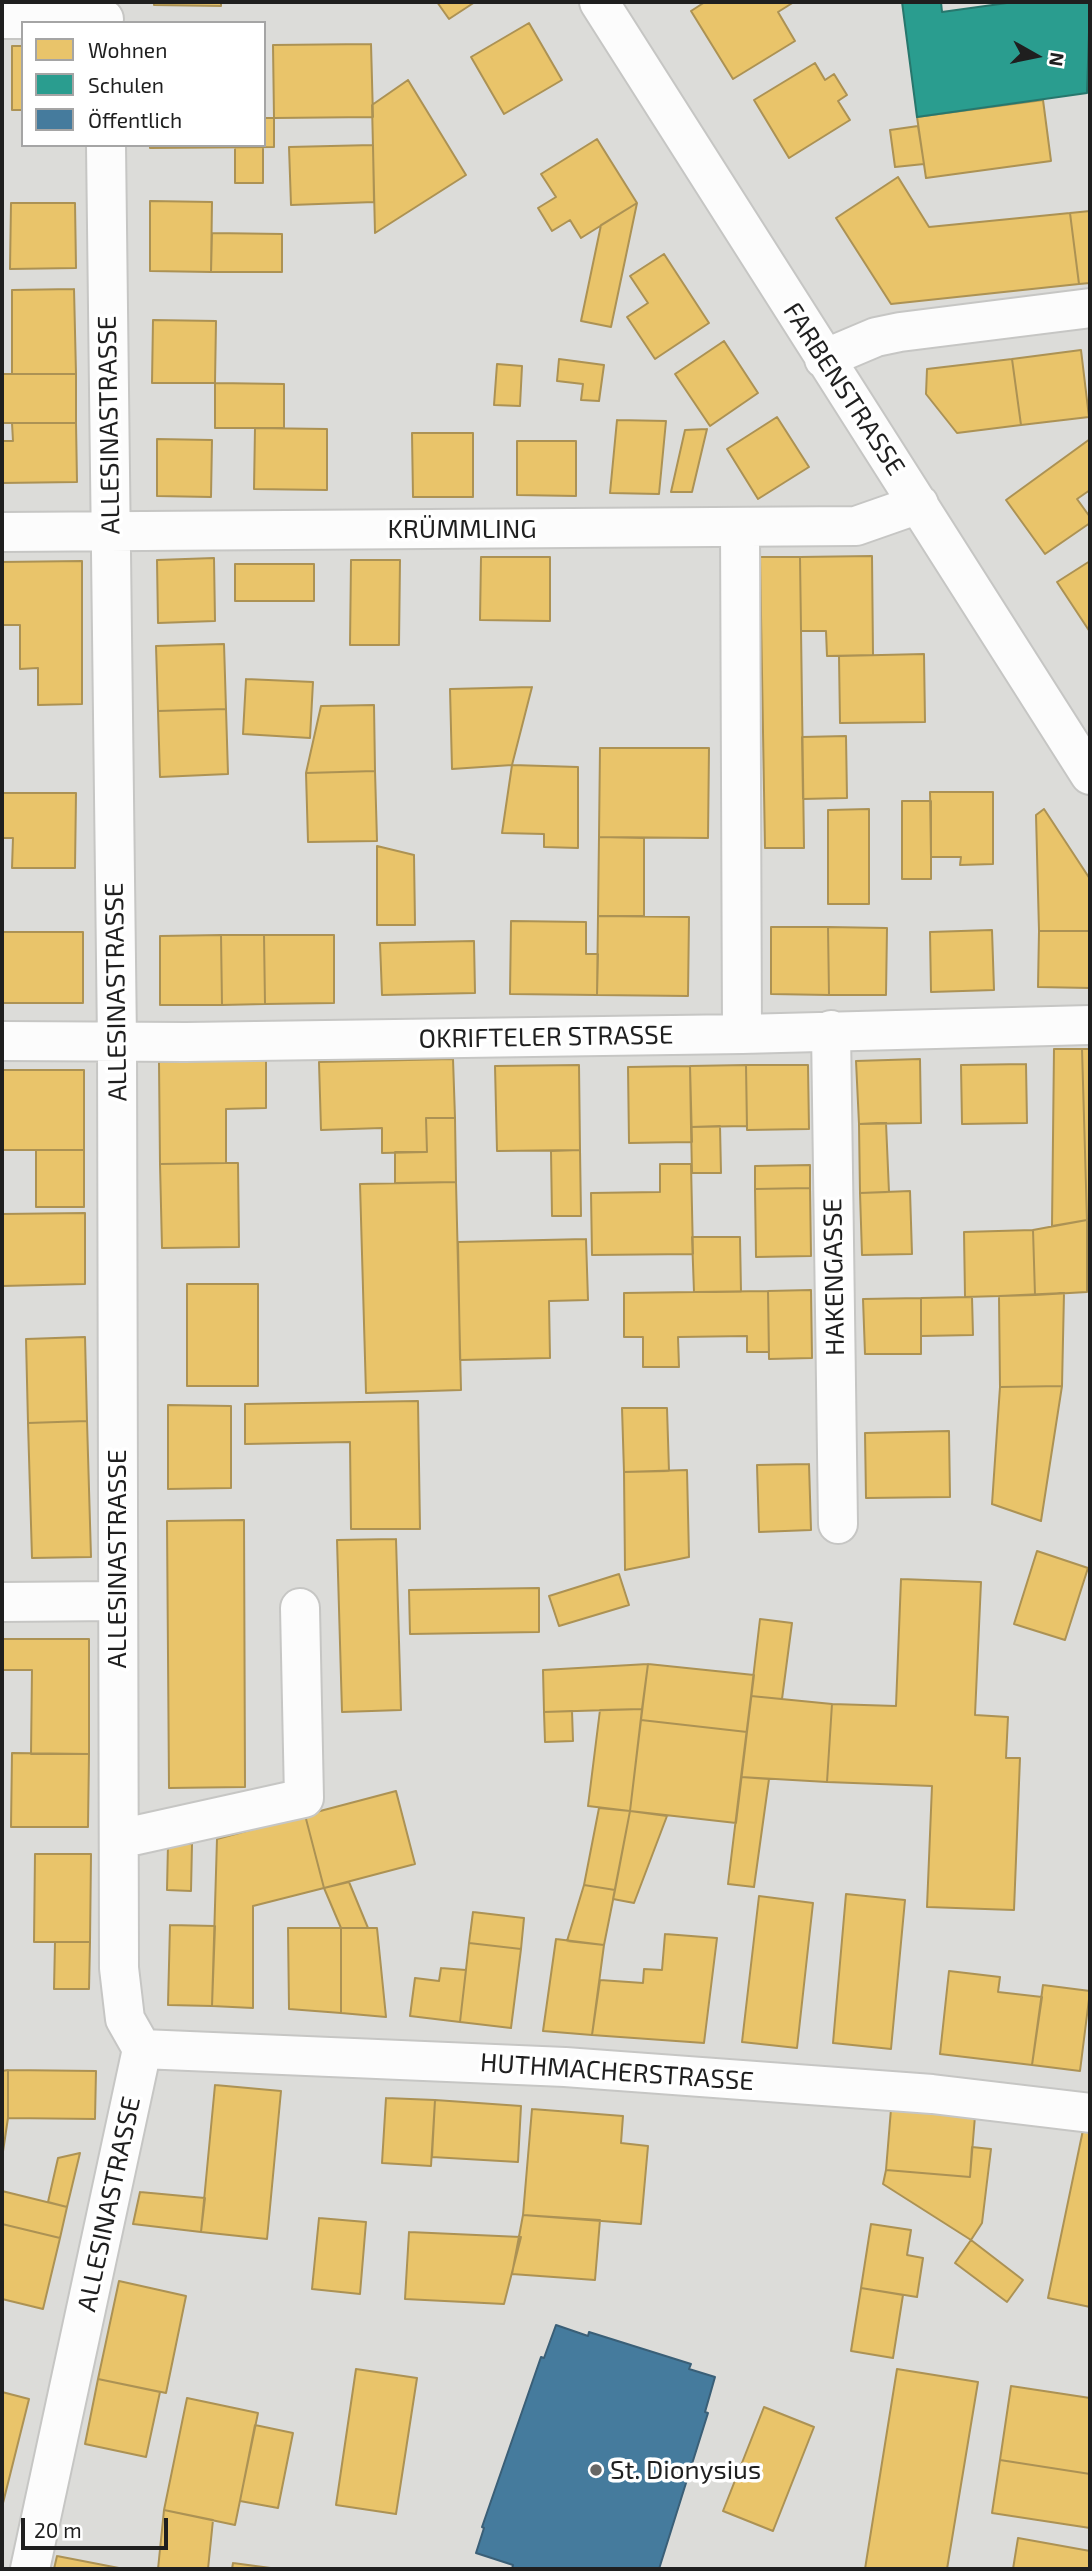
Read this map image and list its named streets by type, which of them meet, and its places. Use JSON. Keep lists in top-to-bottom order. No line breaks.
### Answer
{"streets":{"street":["FARBENSTRASSE","ALLESINASTRASSE","KRÜMMLING","OKRIFTELER STRASSE","HAKENGASSE","HUTHMACHERSTRASSE"]},"crossings":[["FARBENSTRASSE","KRÜMMLING"],["ALLESINASTRASSE","KRÜMMLING"],["ALLESINASTRASSE","OKRIFTELER STRASSE"],["ALLESINASTRASSE","HUTHMACHERSTRASSE"],["OKRIFTELER STRASSE","HAKENGASSE"]],"places":["St. Dionysius"],"legend":["Wohnen","Schulen","Öffentlich"],"scale_bar":"20 m","north":"right"}
